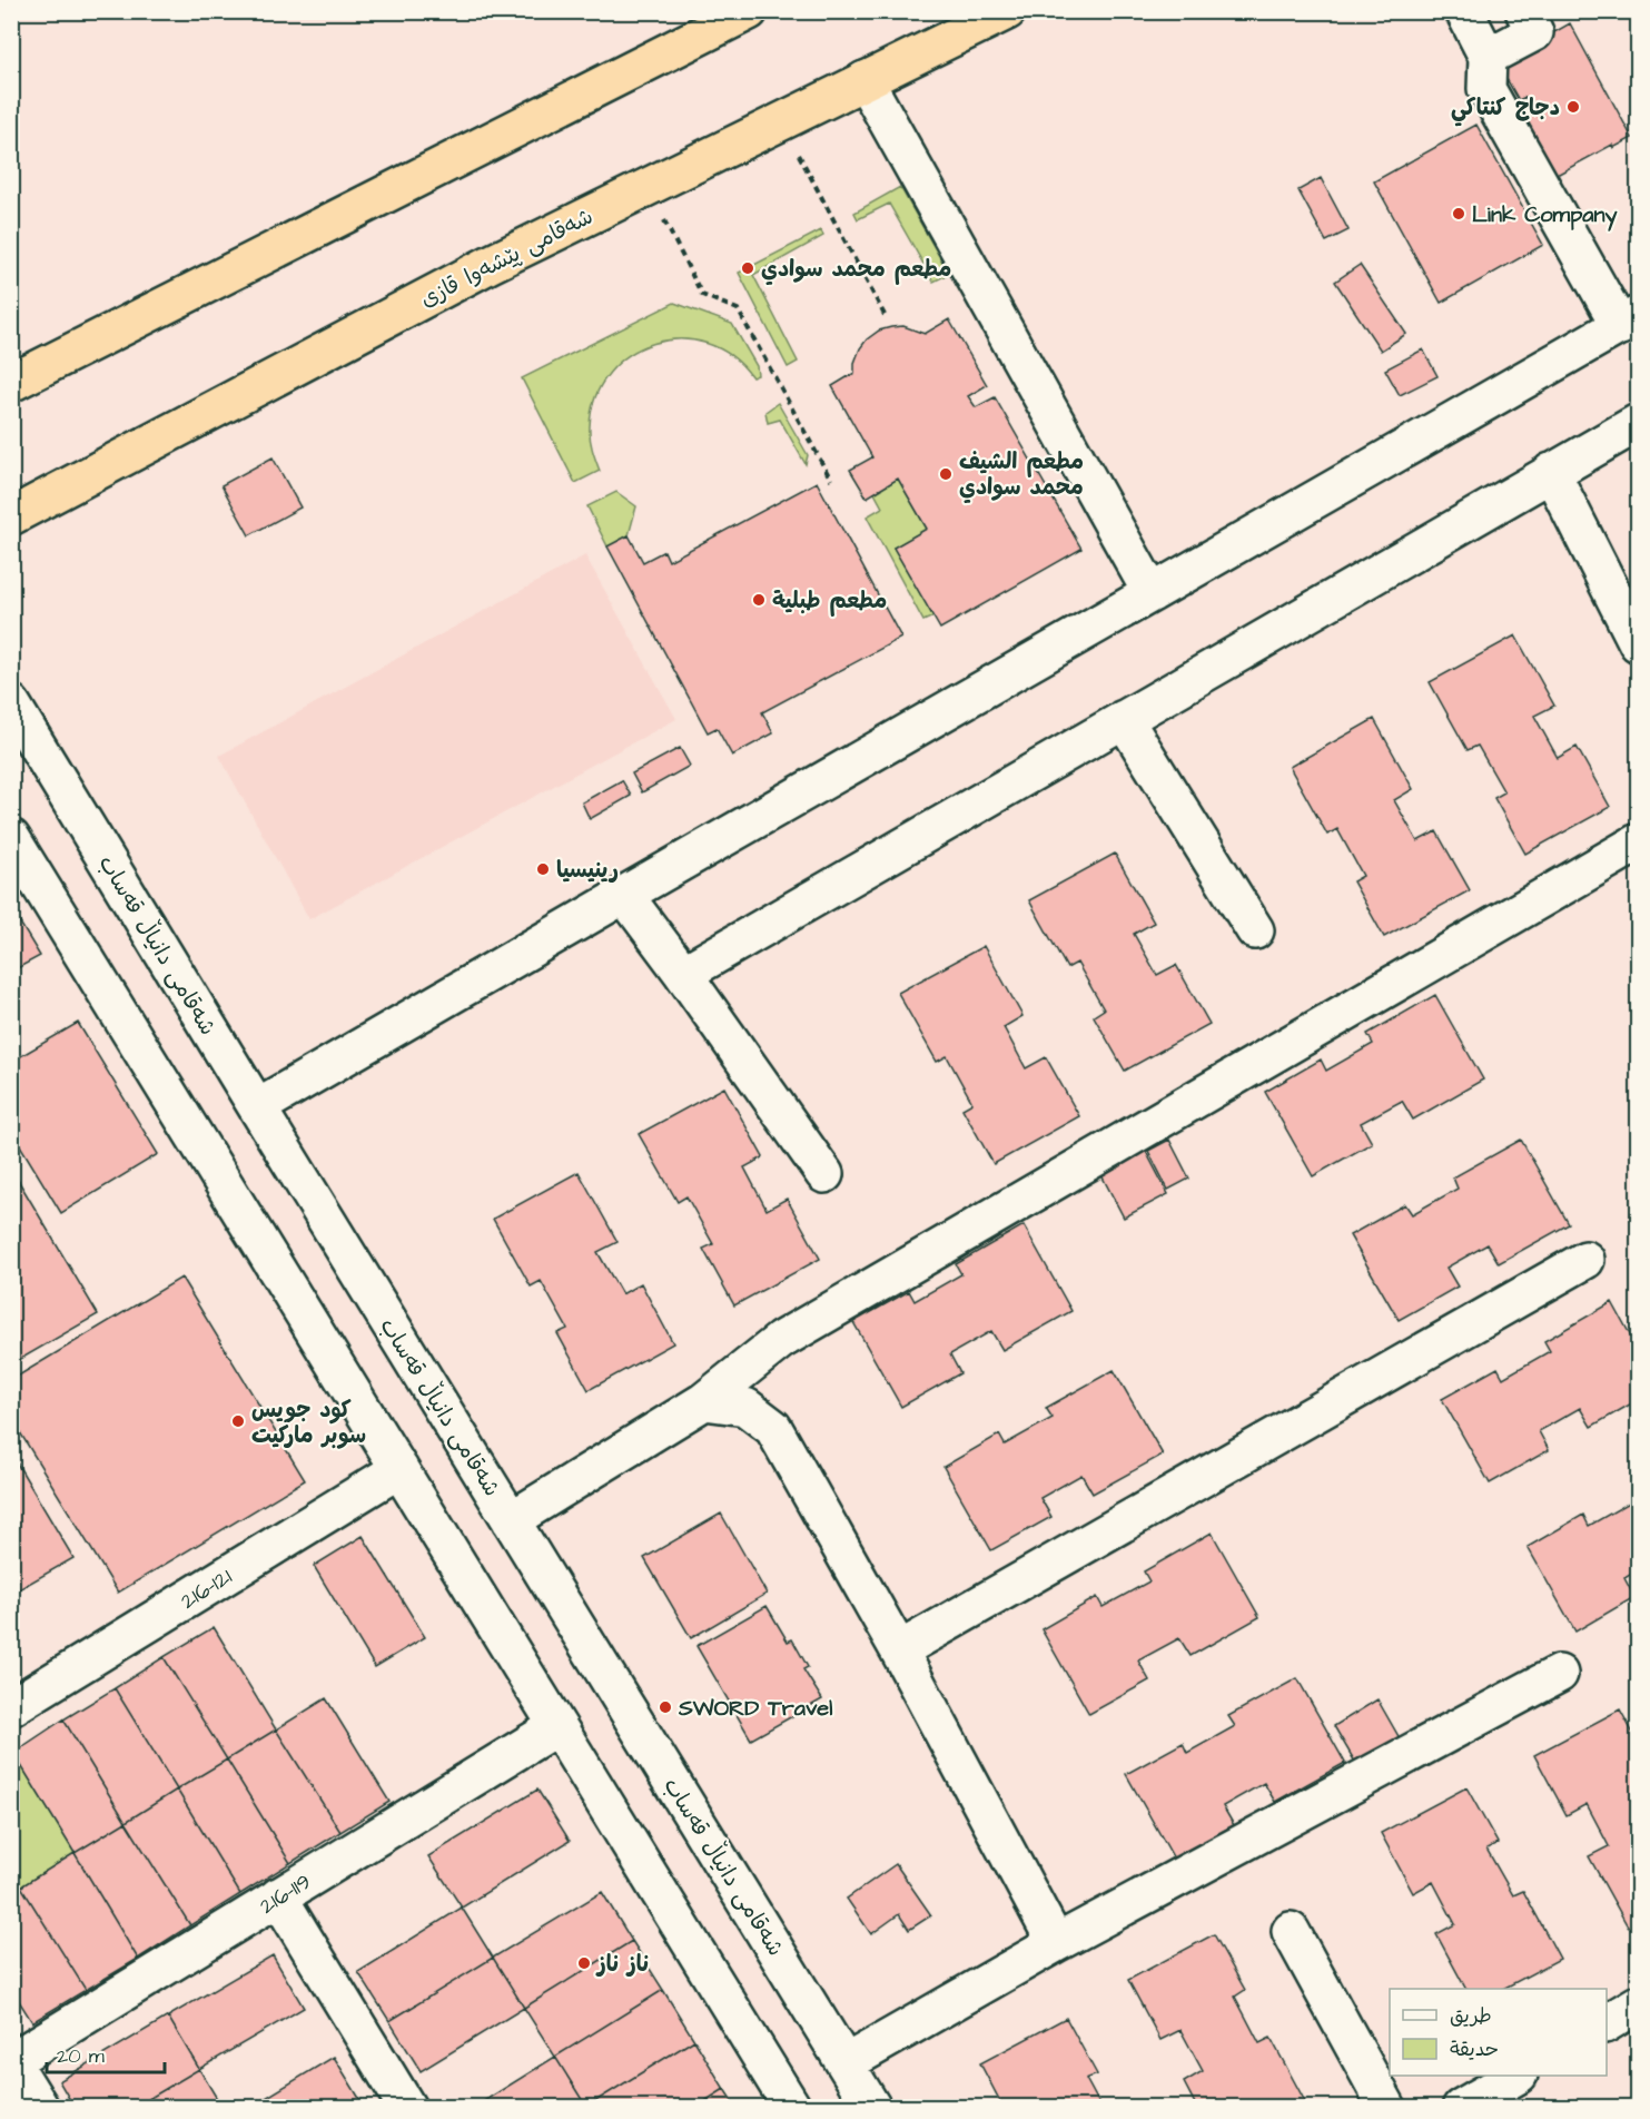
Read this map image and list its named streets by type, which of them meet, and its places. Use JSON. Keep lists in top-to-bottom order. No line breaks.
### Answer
{"streets":{"highway":["شەقامی پێشەوا قازی"],"street":["شەقامی دانیاڵ قەساب","216-121","216-119"]},"places":["دجاج كنتاكي","Link Company","مطعم محمد سوادي","مطعم الشيف محمد سوادي","مطعم طبلية","رينيسيا","كود جويس سوبر ماركيت","SWORD Travel","ناز ناز"],"legend":["طريق","حديقة"],"scale_bar":"20 m"}
